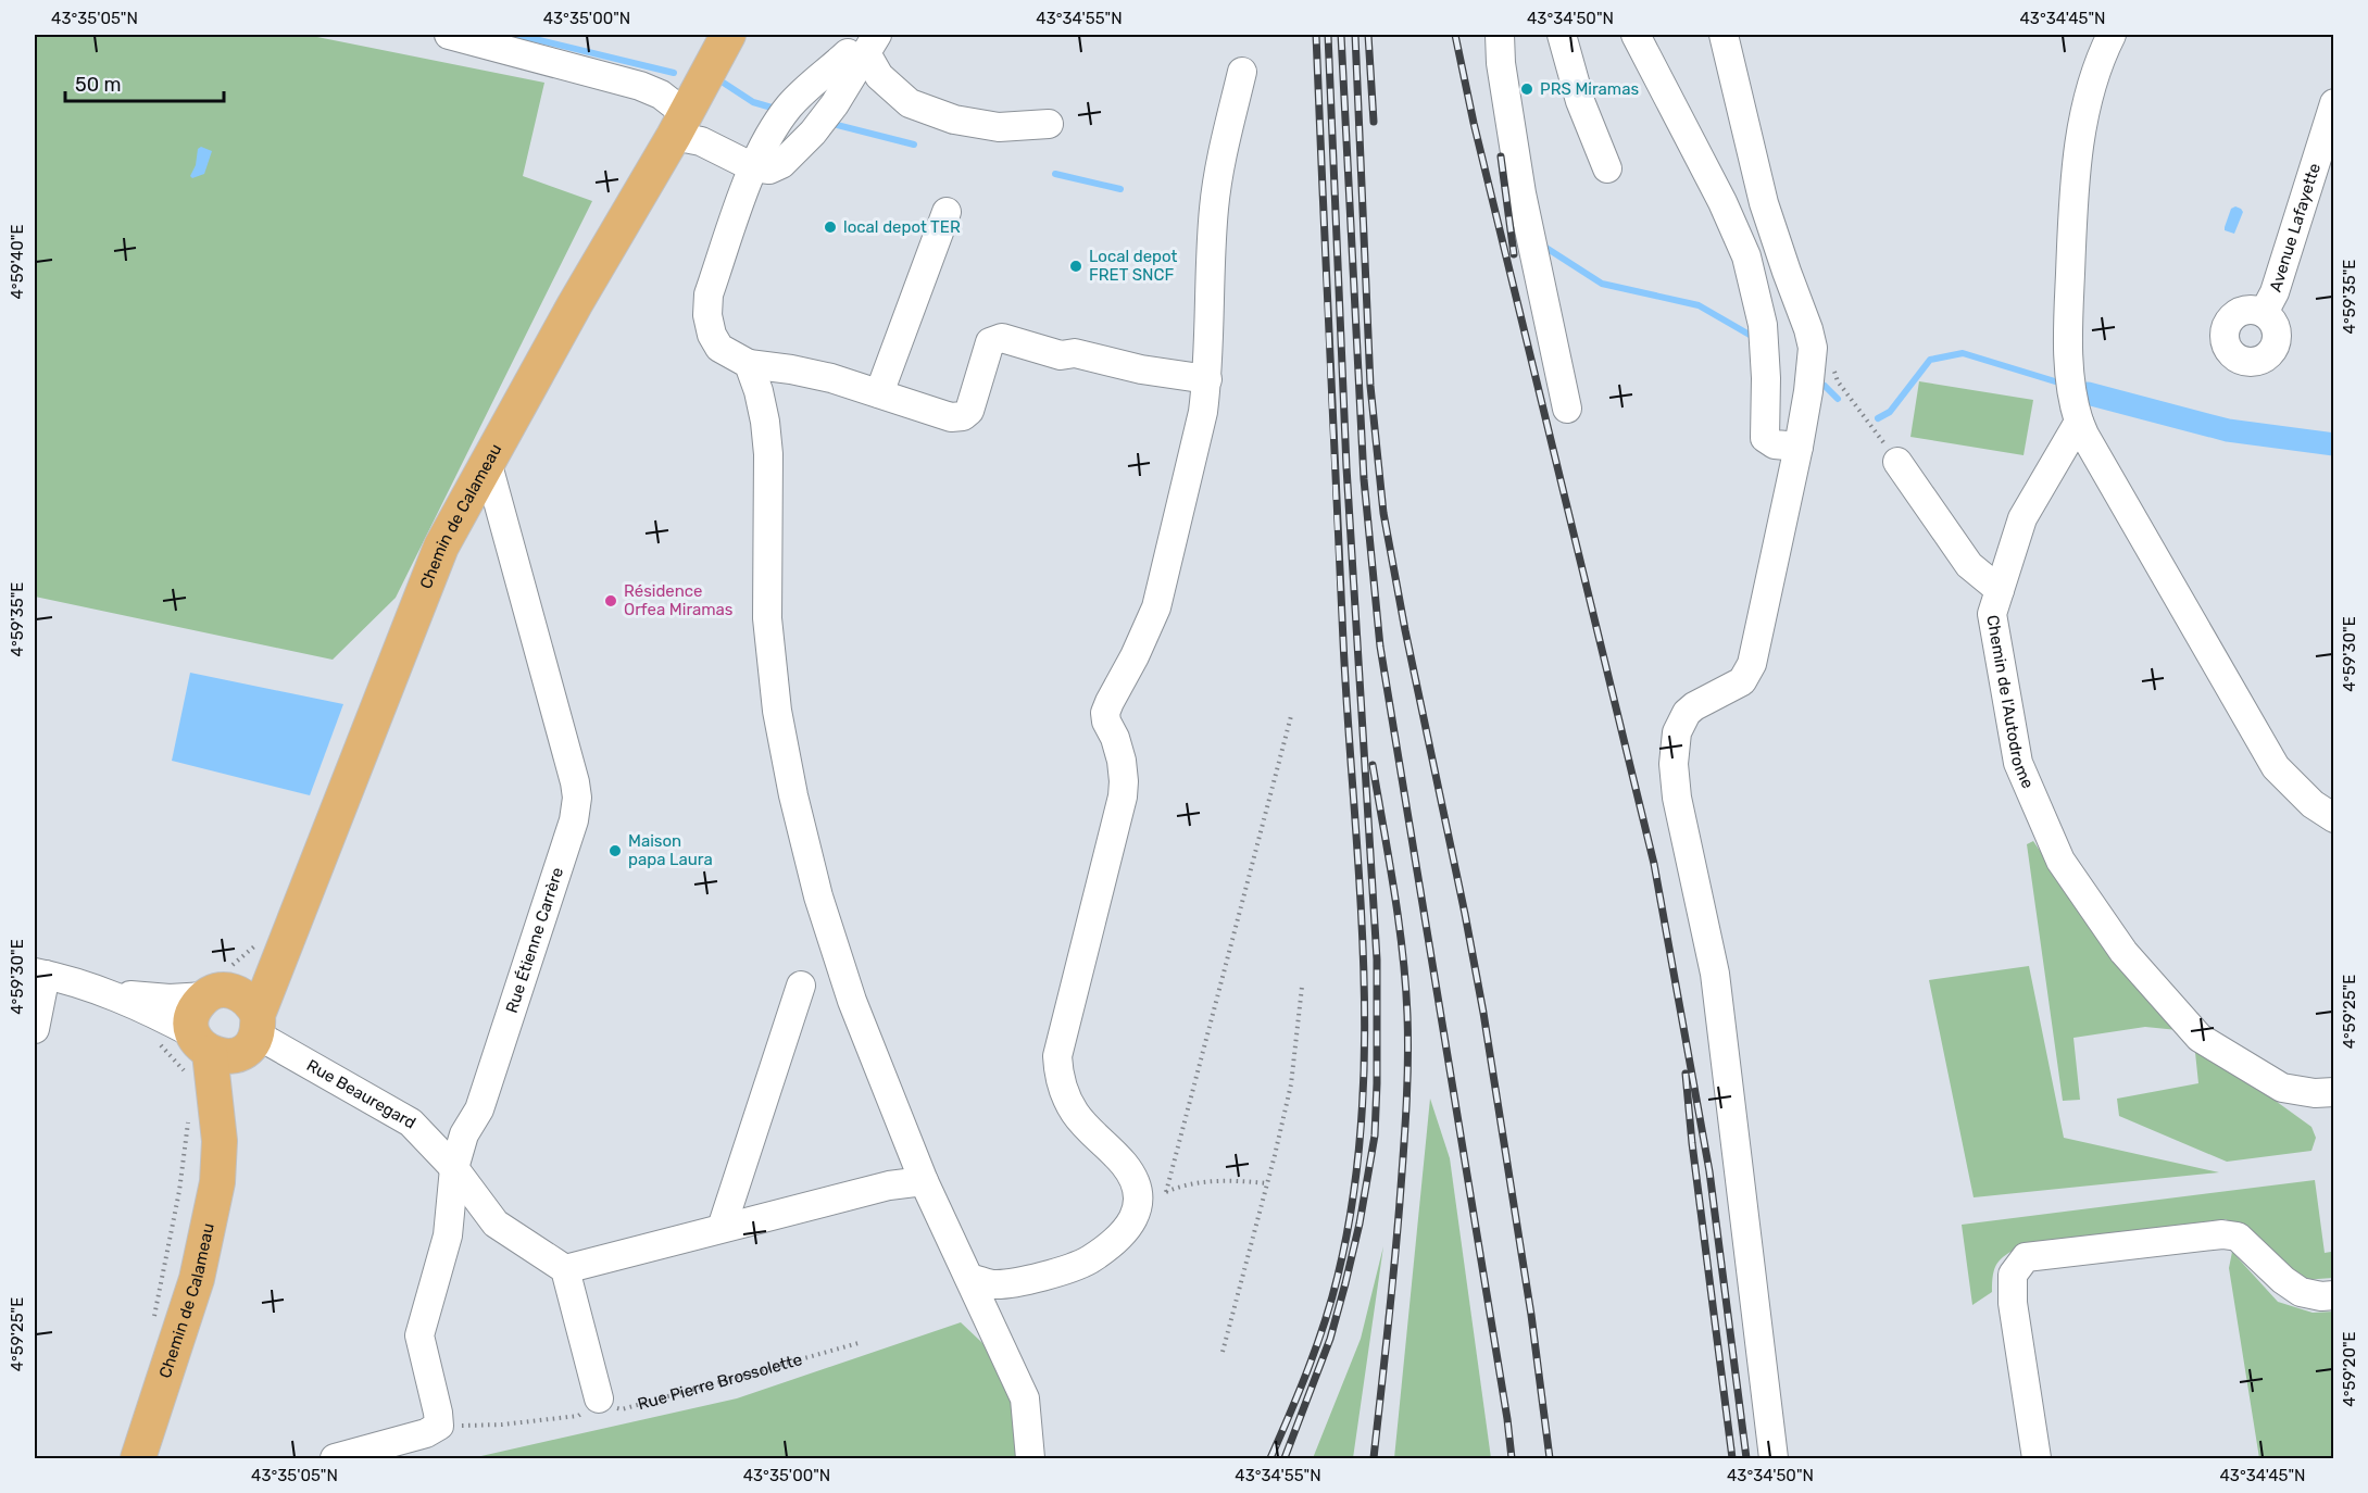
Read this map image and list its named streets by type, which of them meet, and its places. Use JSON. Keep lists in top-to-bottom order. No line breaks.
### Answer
{"streets":{"main road":["Chemin de Calameau"],"street":["Avenue Lafayette","Chemin de l'Autodrome","Rue Étienne Carrère","Rue Beauregard"],"path":["Rue Pierre Brossolette"]},"crossings":[["Chemin de Calameau","Rue Étienne Carrère"],["Chemin de Calameau","Rue Beauregard"],["Rue Étienne Carrère","Rue Beauregard"]],"places":["PRS Miramas","local depot TER","Local depot FRET SNCF","Résidence Orfea Miramas","Maison papa Laura"],"scale_bar":"50 m","coordinates":["43°35'05\"N","43°35'00\"N","43°34'55\"N","43°34'50\"N","43°34'45\"N","4°59'40\"E","4°59'35\"E","4°59'30\"E","4°59'25\"E","4°59'20\"E"]}
